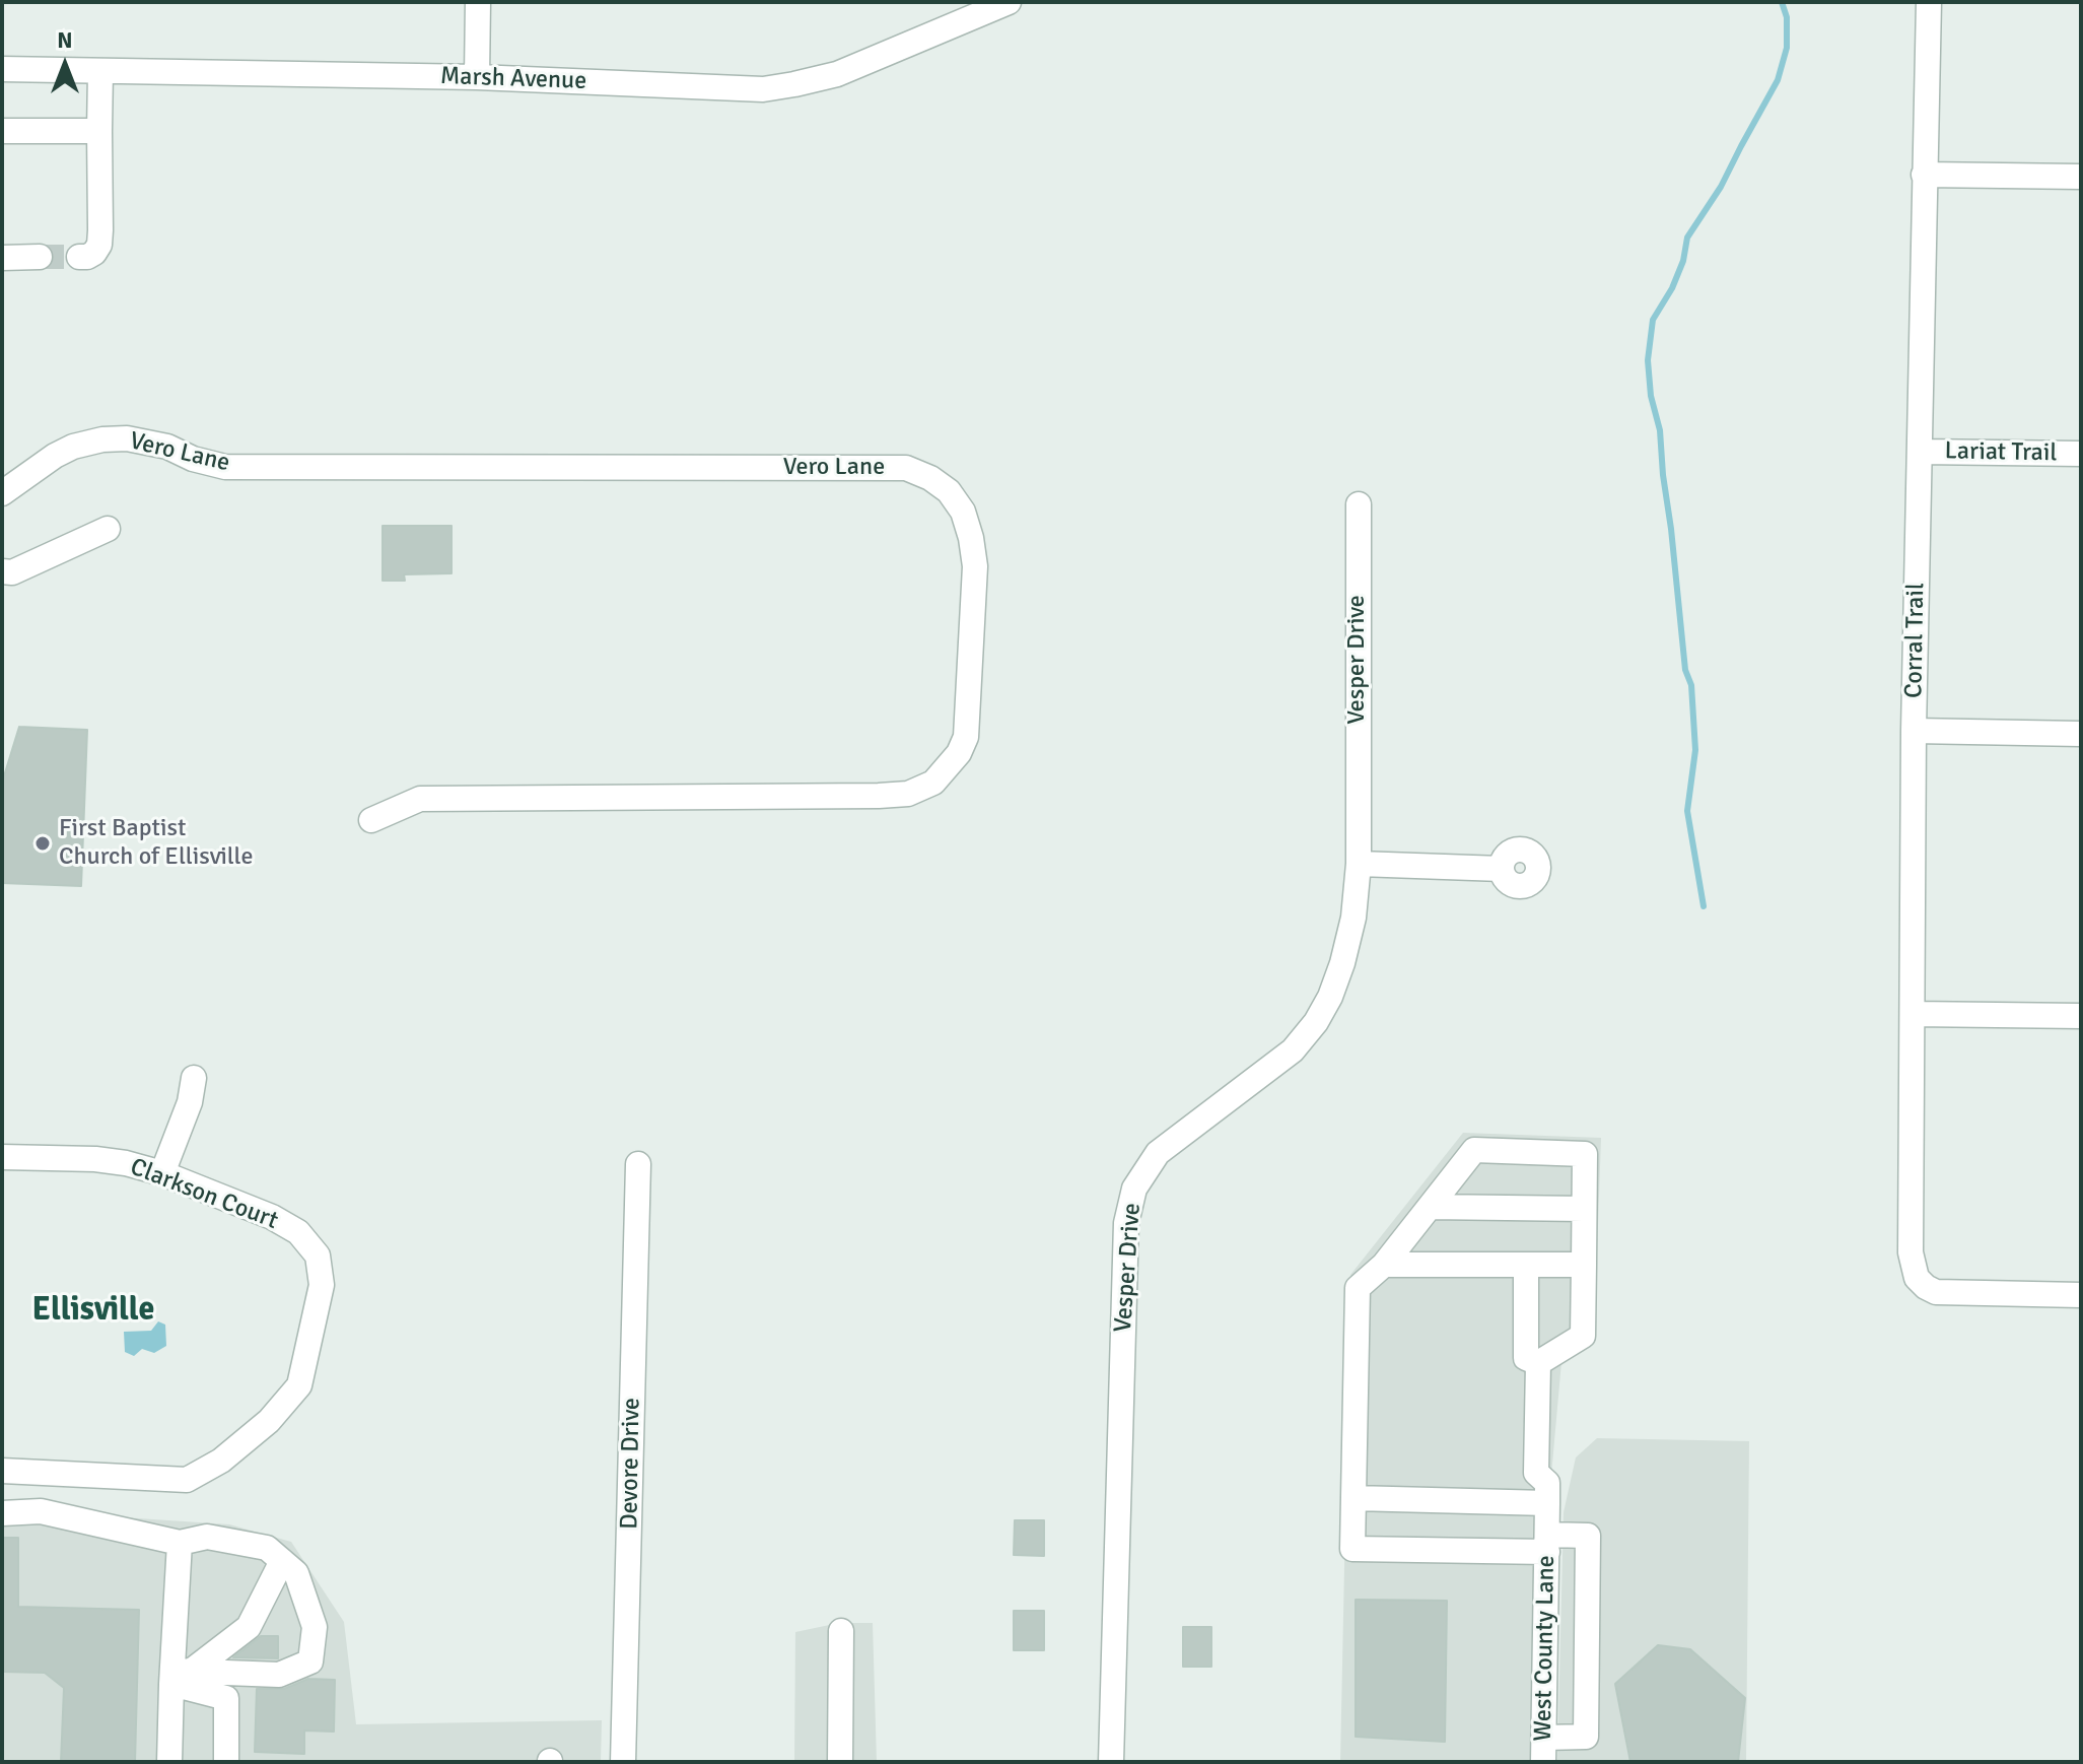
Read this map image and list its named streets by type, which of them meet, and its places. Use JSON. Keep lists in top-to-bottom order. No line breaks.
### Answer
{"streets":{"street":["Marsh Avenue","Vero Lane","Lariat Trail","Corral Trail","Vesper Drive","Clarkson Court","Devore Drive","West County Lane"]},"crossings":[["Lariat Trail","Corral Trail"]],"districts":["Ellisville"],"places":["First Baptist Church of Ellisville"],"north":"top"}
